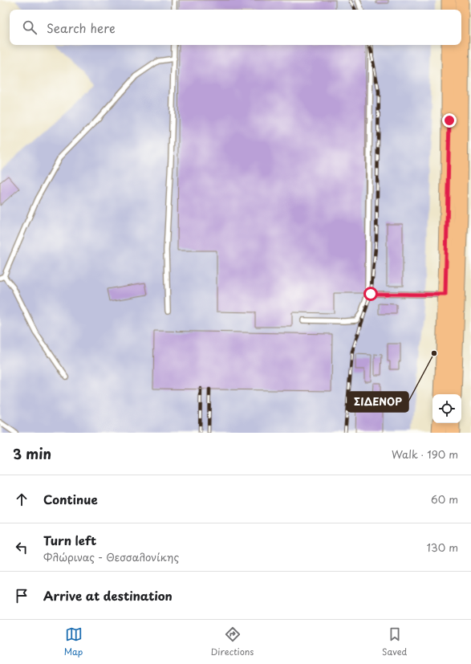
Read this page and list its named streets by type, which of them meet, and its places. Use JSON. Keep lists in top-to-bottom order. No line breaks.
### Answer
{"places":["ΣΙΔΕΝΟΡ"],"page":{"search":"Search here","heading":["3 min","Walk · 190 m"],"list":[["Continue","60 m"],["Turn left","Φλώρινας - Θεσσαλονίκης","130 m"],"Arrive at destination"],"nav":["Map","Directions","Saved"]}}
